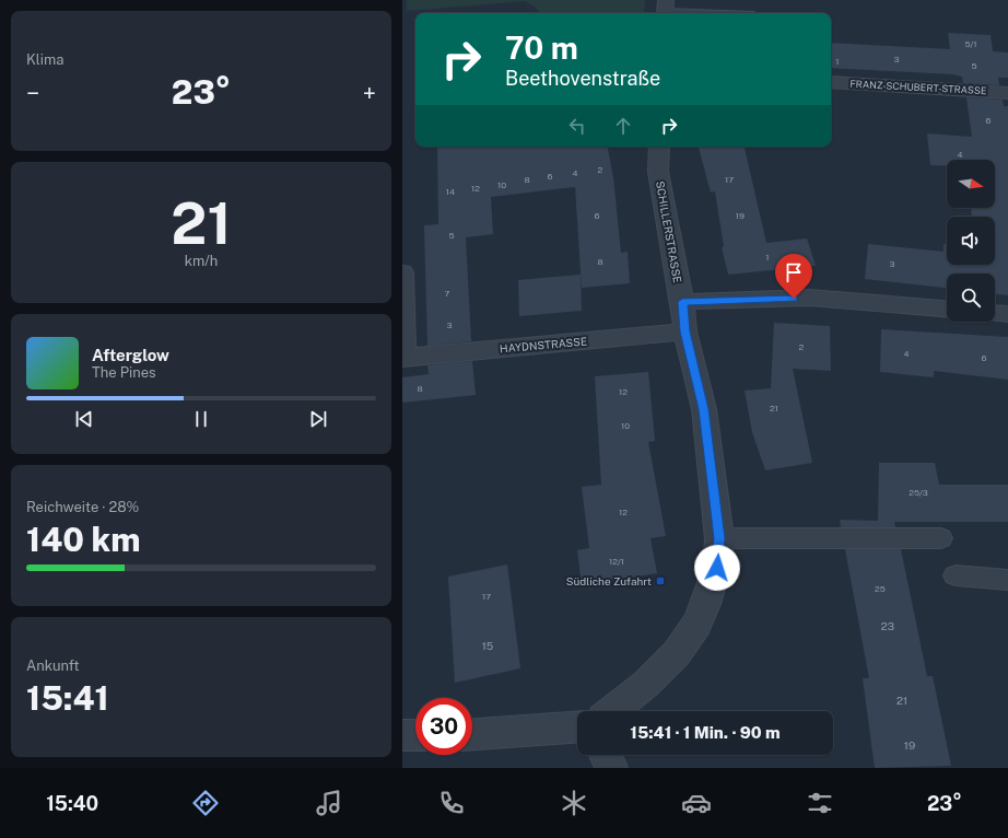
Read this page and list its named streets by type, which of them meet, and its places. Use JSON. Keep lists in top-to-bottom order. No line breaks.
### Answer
{"streets":{"street":["FRANZ-SCHUBERT-STRASSE","SCHILLERSTRASSE","HAYDNSTRASSE"]},"crossings":[["SCHILLERSTRASSE","HAYDNSTRASSE"]],"places":{"transit":["Südliche Zufahrt"]},"house_numbers":["5/1","3","1","5","6","4","2","4","6","8","17","10","12","14","6","19","5","1","8","3","7","3","2","4","6","8","12","21","10","25/3","12","12/1","25","17","23","15","21","19"],"north":"right","page":{"tile":["Klima",["21","km/h"],["Reichweite · 28%","140 km"],["Ankunft","15:41"]],"turn":["70 m","Beethovenstraße"],"heat":["−","23°","+"],"song":["Afterglow","The Pines"],"limit":"30","trip":"15:41 · 1 Min. · 90 m","tabs":["15:40","23°"]}}
